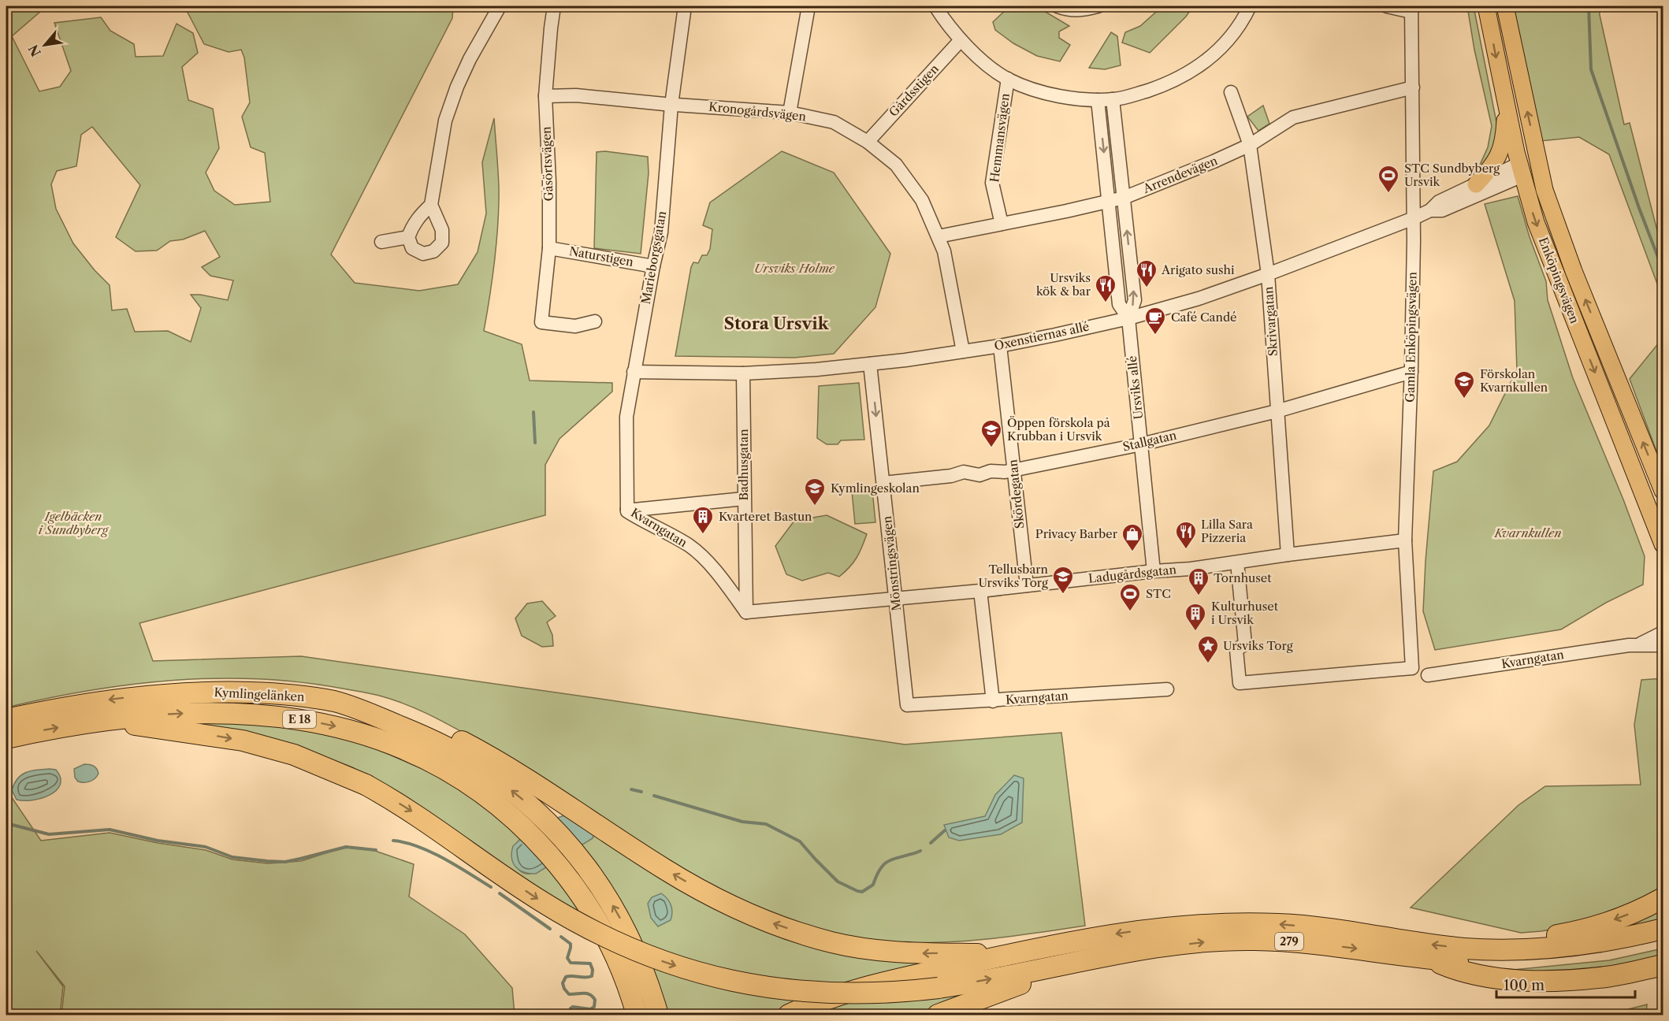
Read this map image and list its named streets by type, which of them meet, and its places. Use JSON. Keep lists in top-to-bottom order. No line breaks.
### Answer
{"streets":{"highway":["Kymlingelänken","E 18","279"],"main road":["Enköpingsvägen"],"street":["Gårdsstigen","Kronogårdsvägen","Hemmansvägen","Gåsörtsvägen","Arrendevägen","Naturstigen","Marieborgsgatan","Skrivargatan","Oxenstiernas allé","Gamla Enköpingsvägen","Ursviks allé","Stallgatan","Badhusgatan","Skördegatan","Kvarngatan","Mönstringsvägen","Ladugårdsgatan"]},"crossings":[["Gårdsstigen","Kronogårdsvägen"],["Kronogårdsvägen","Gåsörtsvägen"],["Kronogårdsvägen","Arrendevägen"],["Kronogårdsvägen","Marieborgsgatan"],["Kronogårdsvägen","Oxenstiernas allé"],["Hemmansvägen","Arrendevägen"],["Gåsörtsvägen","Naturstigen"],["Arrendevägen","Skrivargatan"],["Arrendevägen","Gamla Enköpingsvägen"],["Arrendevägen","Ursviks allé"],["Naturstigen","Marieborgsgatan"],["Marieborgsgatan","Oxenstiernas allé"],["Marieborgsgatan","Kvarngatan"],["Enköpingsvägen","Oxenstiernas allé"],["Skrivargatan","Oxenstiernas allé"],["Skrivargatan","Stallgatan"],["Skrivargatan","Ladugårdsgatan"],["Oxenstiernas allé","Gamla Enköpingsvägen"],["Oxenstiernas allé","Ursviks allé"],["Oxenstiernas allé","Badhusgatan"],["Oxenstiernas allé","Skördegatan"],["Oxenstiernas allé","Mönstringsvägen"],["Gamla Enköpingsvägen","Stallgatan"],["Gamla Enköpingsvägen","Ladugårdsgatan"],["Ursviks allé","Stallgatan"],["Ursviks allé","Ladugårdsgatan"],["Stallgatan","Skördegatan"],["Stallgatan","Mönstringsvägen"],["Badhusgatan","Kvarngatan"],["Badhusgatan","Ladugårdsgatan"],["Skördegatan","Ladugårdsgatan"],["Kvarngatan","Mönstringsvägen"],["Kvarngatan","Ladugårdsgatan"],["Mönstringsvägen","Ladugårdsgatan"],["Kymlingelänken","E 18"],["Kymlingelänken","279"]],"districts":["Stora Ursvik"],"parks":["Ursviks Holme","Igelbäcken i Sundbyberg","Kvarnkullen"],"places":{"sports":["STC Sundbyberg Ursvik","STC"],"restaurant":["Arigato sushi","Ursviks kök & bar","Lilla Sara Pizzeria"],"cafe":["Café Candé"],"school or university":["Förskolan Kvarnkullen","Öppen förskola på Krubban i Ursvik","Kymlingeskolan","Tellusbarn Ursviks Torg"],"building":["Kvarteret Bastun","Tornhuset","Kulturhuset i Ursvik"],"shop":["Privacy Barber"],"place":["Ursviks Torg"]},"scale_bar":"100 m","north":"bottom left"}
